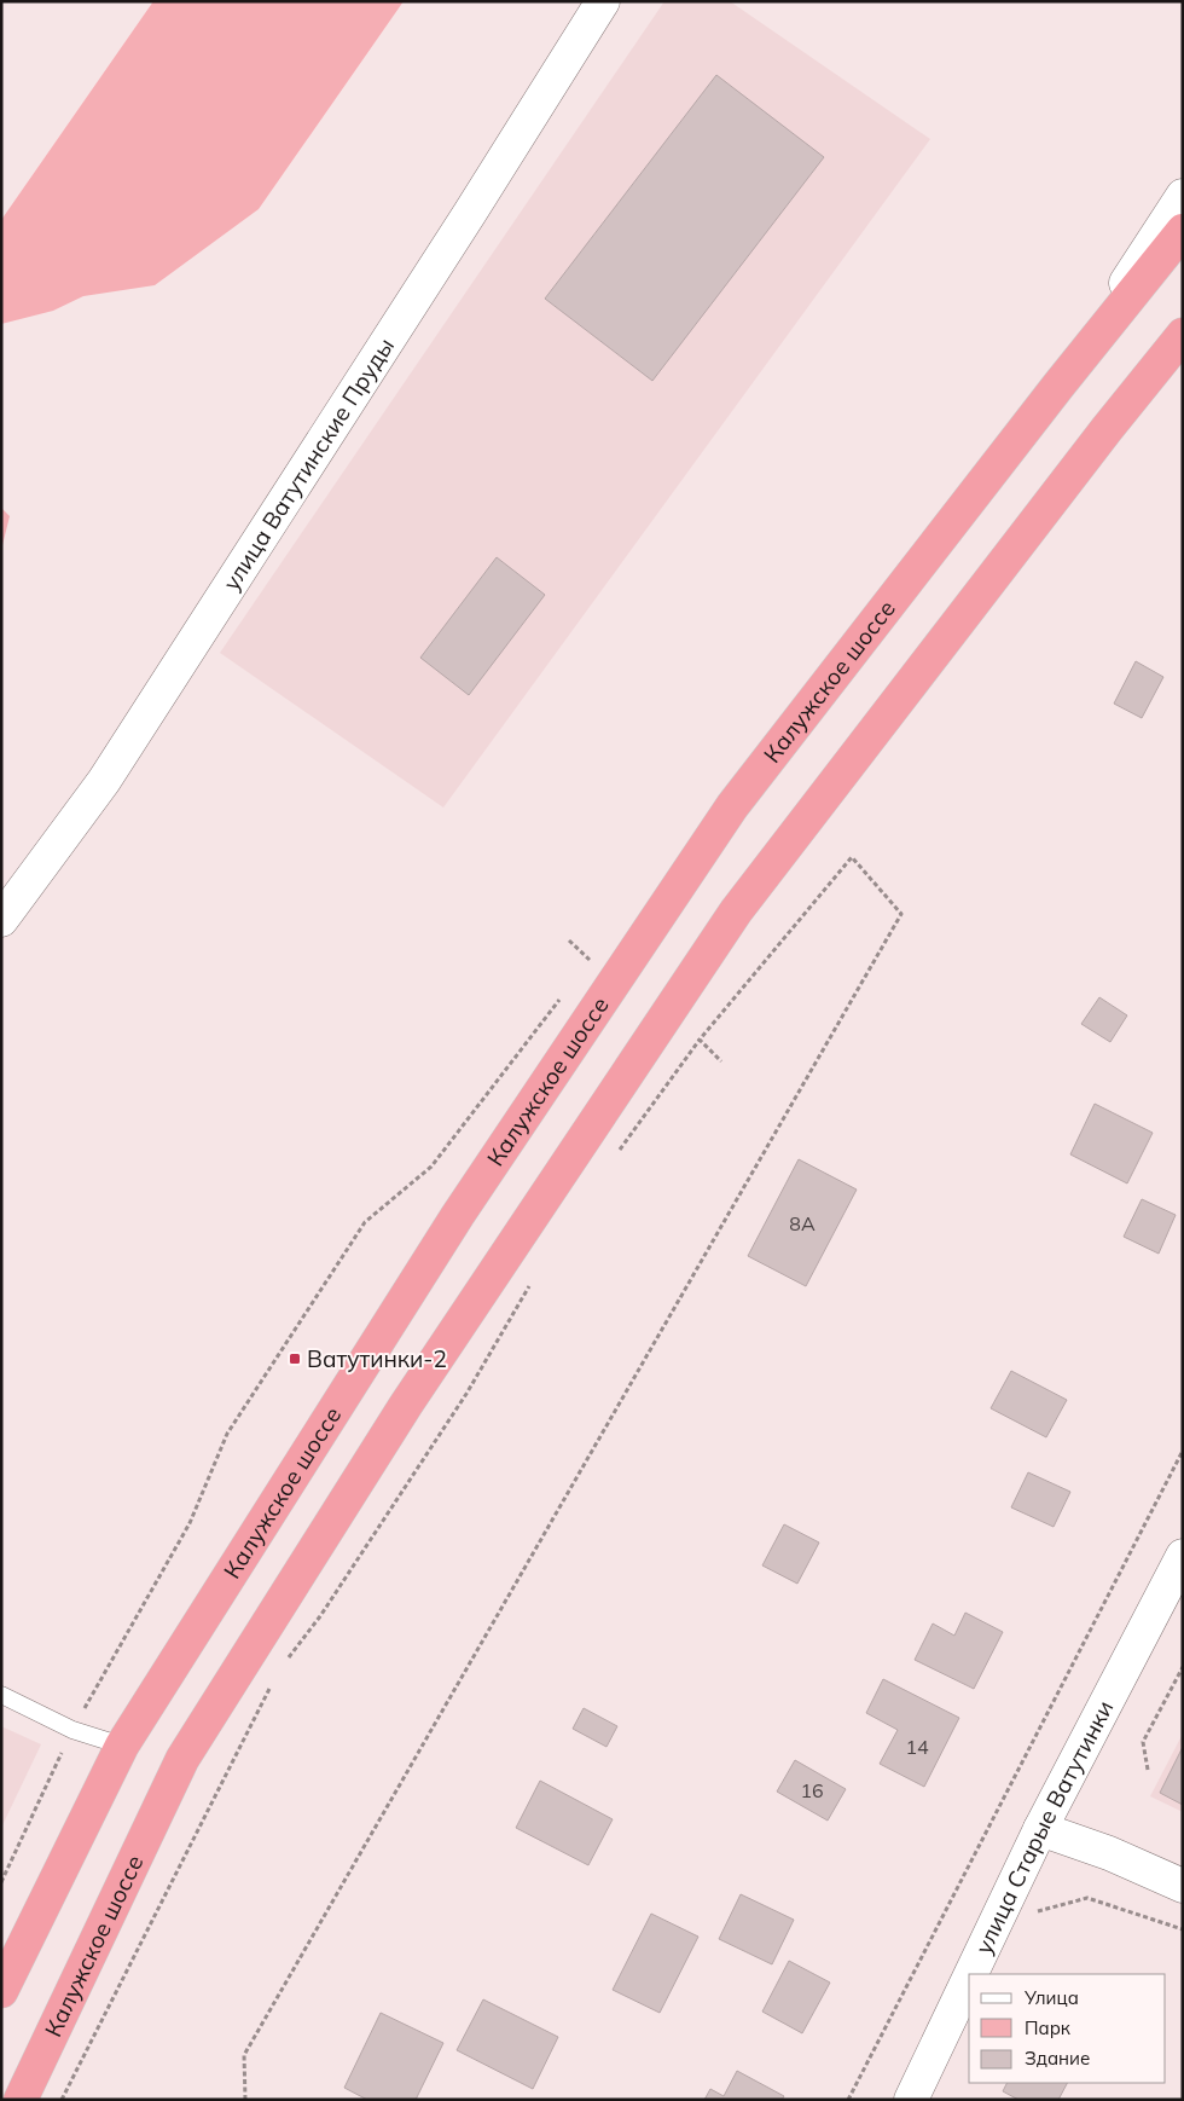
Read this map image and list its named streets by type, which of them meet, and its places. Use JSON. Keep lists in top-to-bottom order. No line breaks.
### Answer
{"streets":{"highway":["Калужское шоссе"],"street":["улица Ватутинские Пруды","улица Старые Ватутинки"]},"places":{"transit":["Ватутинки-2"]},"house_numbers":["8А","14","16"],"legend":["Улица","Парк","Здание"]}
